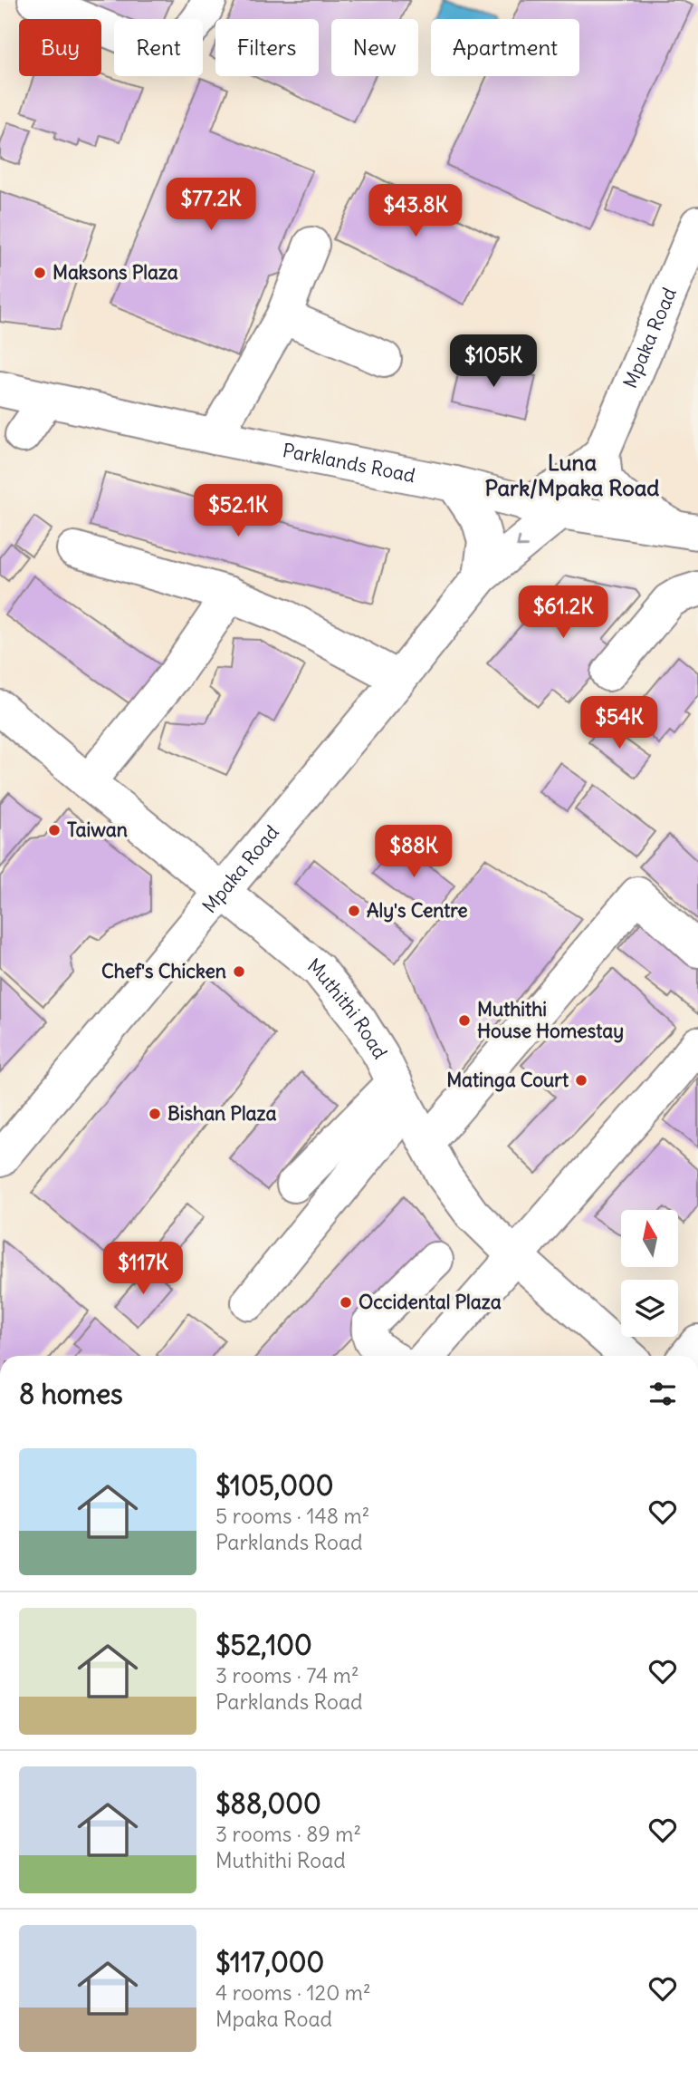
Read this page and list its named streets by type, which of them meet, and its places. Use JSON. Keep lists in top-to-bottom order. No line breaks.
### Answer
{"streets":{"street":["Mpaka Road","Parklands Road","Muthithi Road"]},"crossings":[["Mpaka Road","Parklands Road"],["Mpaka Road","Muthithi Road"]],"districts":["Luna Park/Mpaka Road"],"places":["Maksons Plaza","Taiwan","Aly's Centre","Chef's Chicken","Muthithi House Homestay","Matinga Court","Bishan Plaza","Occidental Plaza"],"north":"top","page":{"chip":["Buy","Rent","Filters","New","Apartment"],"price":["$77.2K","$43.8K","$105K","$52.1K","$61.2K","$54K","$88K","$117K"],"heading":"8 homes","list":[{"name":"$105,000","note":"5 rooms · 148 m² · Parklands Road"},{"name":"$52,100","note":"3 rooms · 74 m² · Parklands Road"},{"name":"$88,000","note":"3 rooms · 89 m² · Muthithi Road"},{"name":"$117,000","note":"4 rooms · 120 m² · Mpaka Road"}]}}
